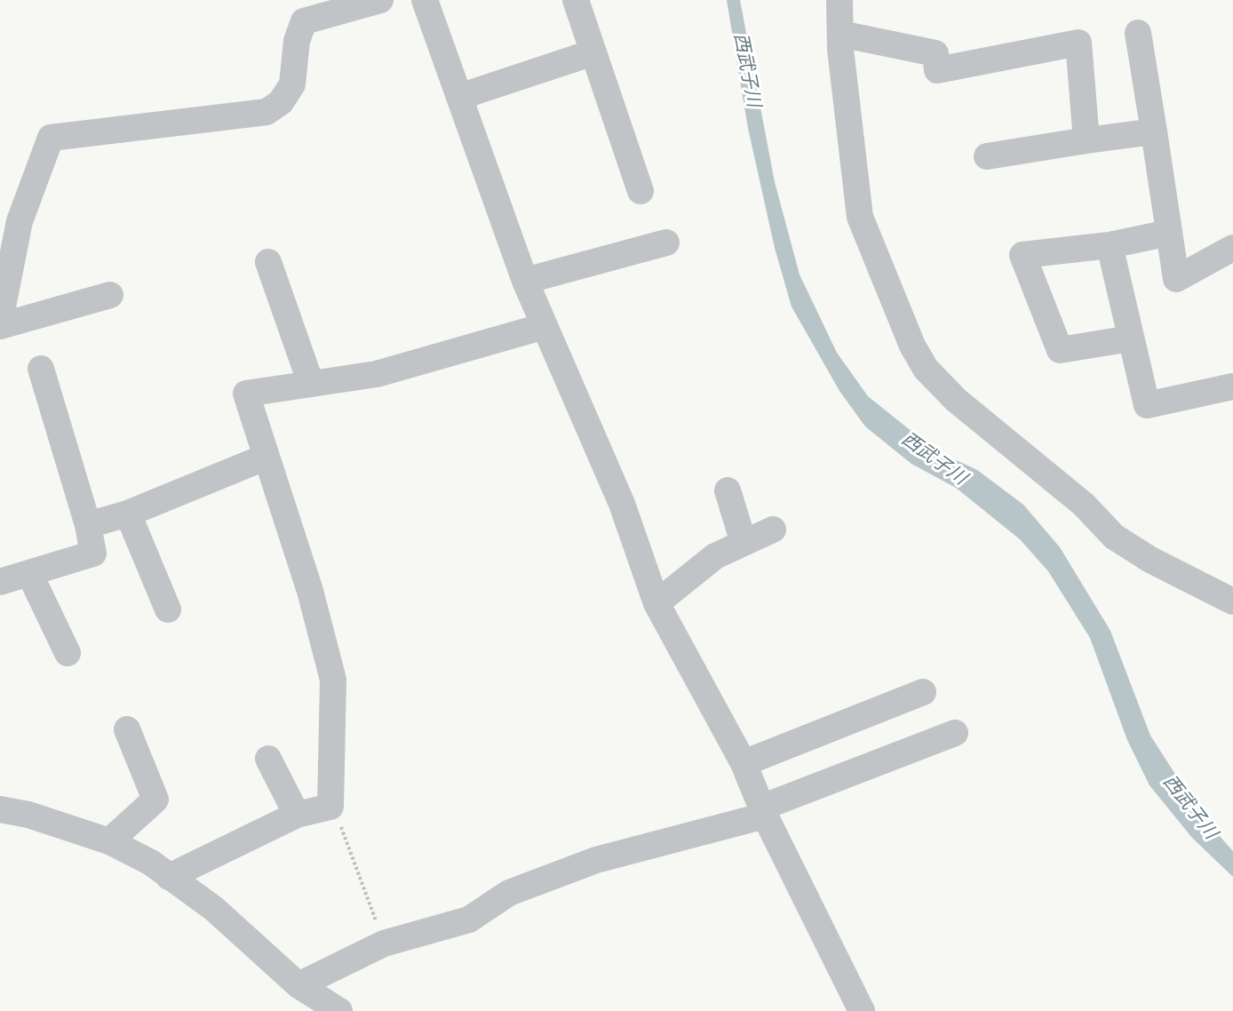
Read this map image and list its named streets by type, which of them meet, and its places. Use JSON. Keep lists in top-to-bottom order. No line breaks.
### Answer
{"water":["西武子川"]}
